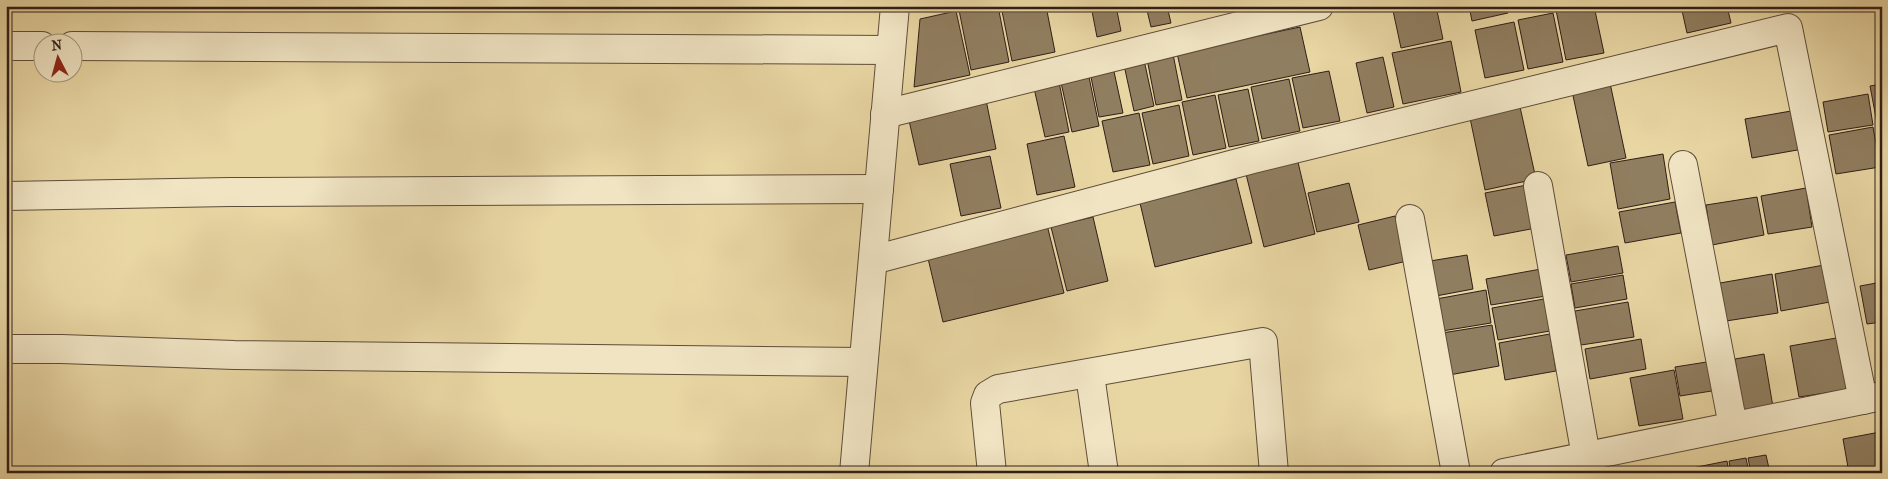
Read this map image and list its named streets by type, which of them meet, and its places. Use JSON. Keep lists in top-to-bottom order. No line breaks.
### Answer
{"north":"top"}
